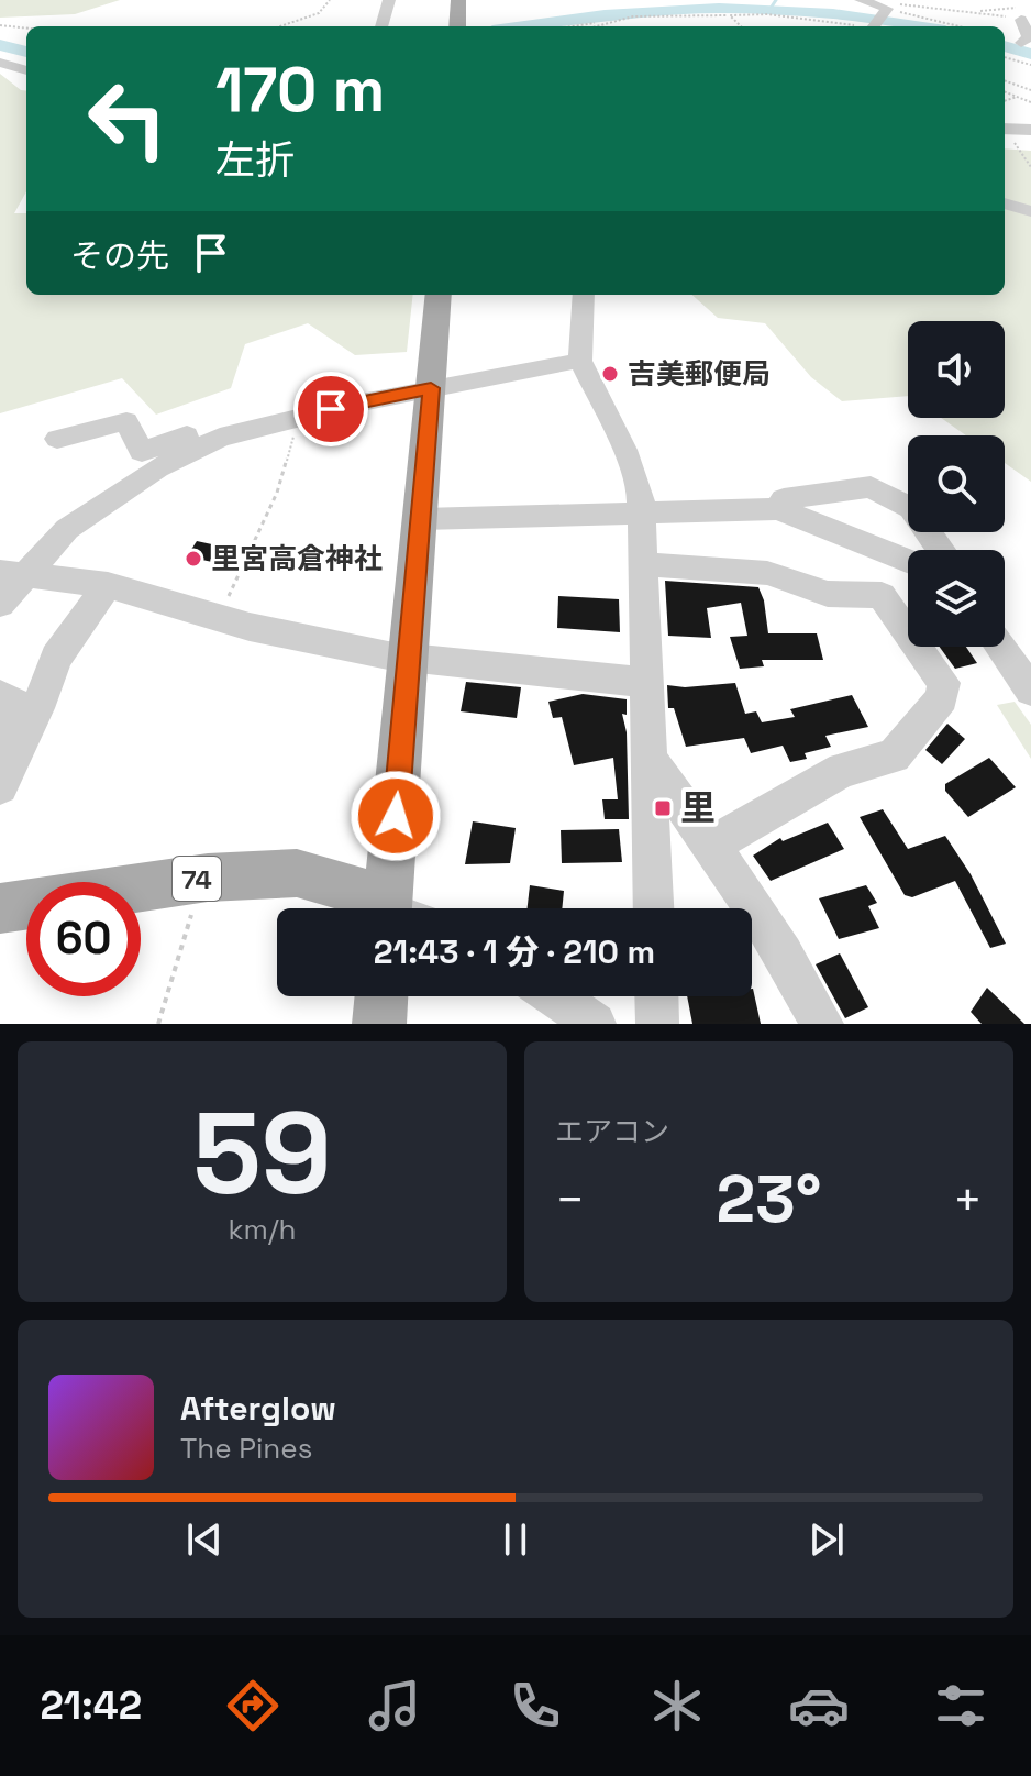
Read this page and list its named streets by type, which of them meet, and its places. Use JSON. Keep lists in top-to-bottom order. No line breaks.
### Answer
{"streets":{"main road":["74"]},"places":{"other":["吉美郵便局","里宮高倉神社"],"transit":["里"]},"page":{"turn":["170 m","左折"],"then":"その先","limit":"60","trip":"21:43 · 1 分 · 210 m","tile":[["59","km/h"],"エアコン"],"heat":["−","23°","+"],"song":["Afterglow","The Pines"],"tabs":"21:42"}}
